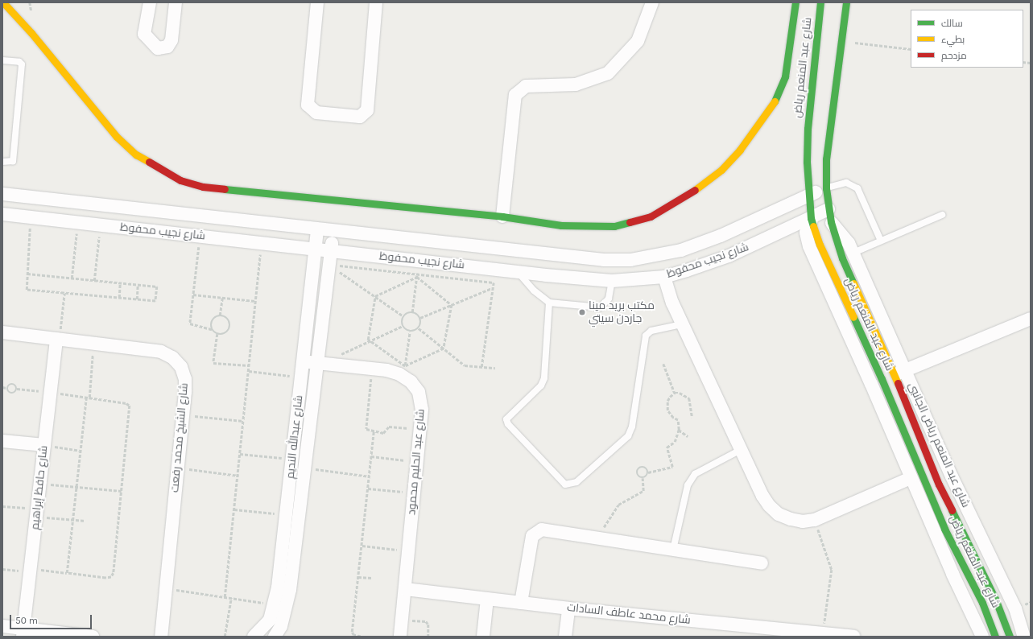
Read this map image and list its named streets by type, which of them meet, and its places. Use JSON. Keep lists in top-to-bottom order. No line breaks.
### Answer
{"streets":{"street":["شارع عبد المنعم رياض","شارع نجيب محفوظ","شارع عبدالله النديم","شارع الشيخ محمد رفعت","شارع عبد المنعم رياض الجانبي","شارع عبد الحليم محمود","شارع حافظ إبراهيم","شارع محمد عاطف السادات"]},"crossings":[["شارع عبد المنعم رياض","شارع نجيب محفوظ"],["شارع عبد المنعم رياض","شارع عبد المنعم رياض الجانبي"],["شارع نجيب محفوظ","شارع عبدالله النديم"],["شارع عبدالله النديم","شارع عبد الحليم محمود"],["شارع الشيخ محمد رفعت","شارع حافظ إبراهيم"],["شارع عبد الحليم محمود","شارع محمد عاطف السادات"]],"places":["مكتب بريد مينا جاردن سيتي"],"legend":["سالك","بطيء","مزدحم"],"scale_bar":"50 m"}
